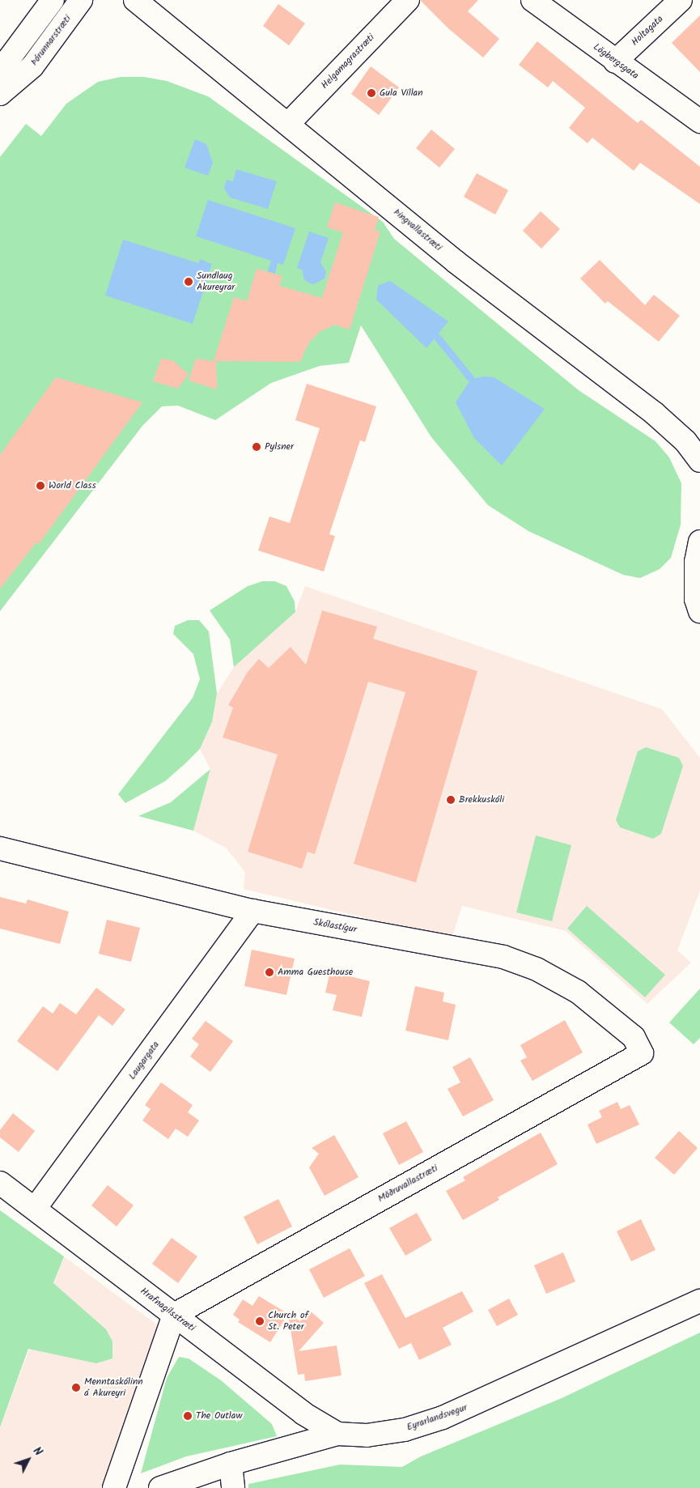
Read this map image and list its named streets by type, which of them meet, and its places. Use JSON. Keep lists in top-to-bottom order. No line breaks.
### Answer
{"streets":{"street":["Holtagata","Þórunnarstræti","Helgamagrastræti","Lögbergsgata","Þingvallastræti","Skólastígur","Laugargata","Möðruvallastræti","Hrafnagilsstræti","Eyrarlandsvegur"]},"crossings":[["Holtagata","Lögbergsgata"],["Helgamagrastræti","Þingvallastræti"],["Skólastígur","Laugargata"],["Skólastígur","Möðruvallastræti"],["Laugargata","Hrafnagilsstræti"],["Möðruvallastræti","Hrafnagilsstræti"],["Hrafnagilsstræti","Eyrarlandsvegur"]],"places":["Gula Villan","Sundlaug Akureyrar","Pylsner","World Class","Brekkuskóli","Amma Guesthouse","Church of St. Peter","Menntaskólinn á Akureyri","The Outlaw"],"north":"top right"}
